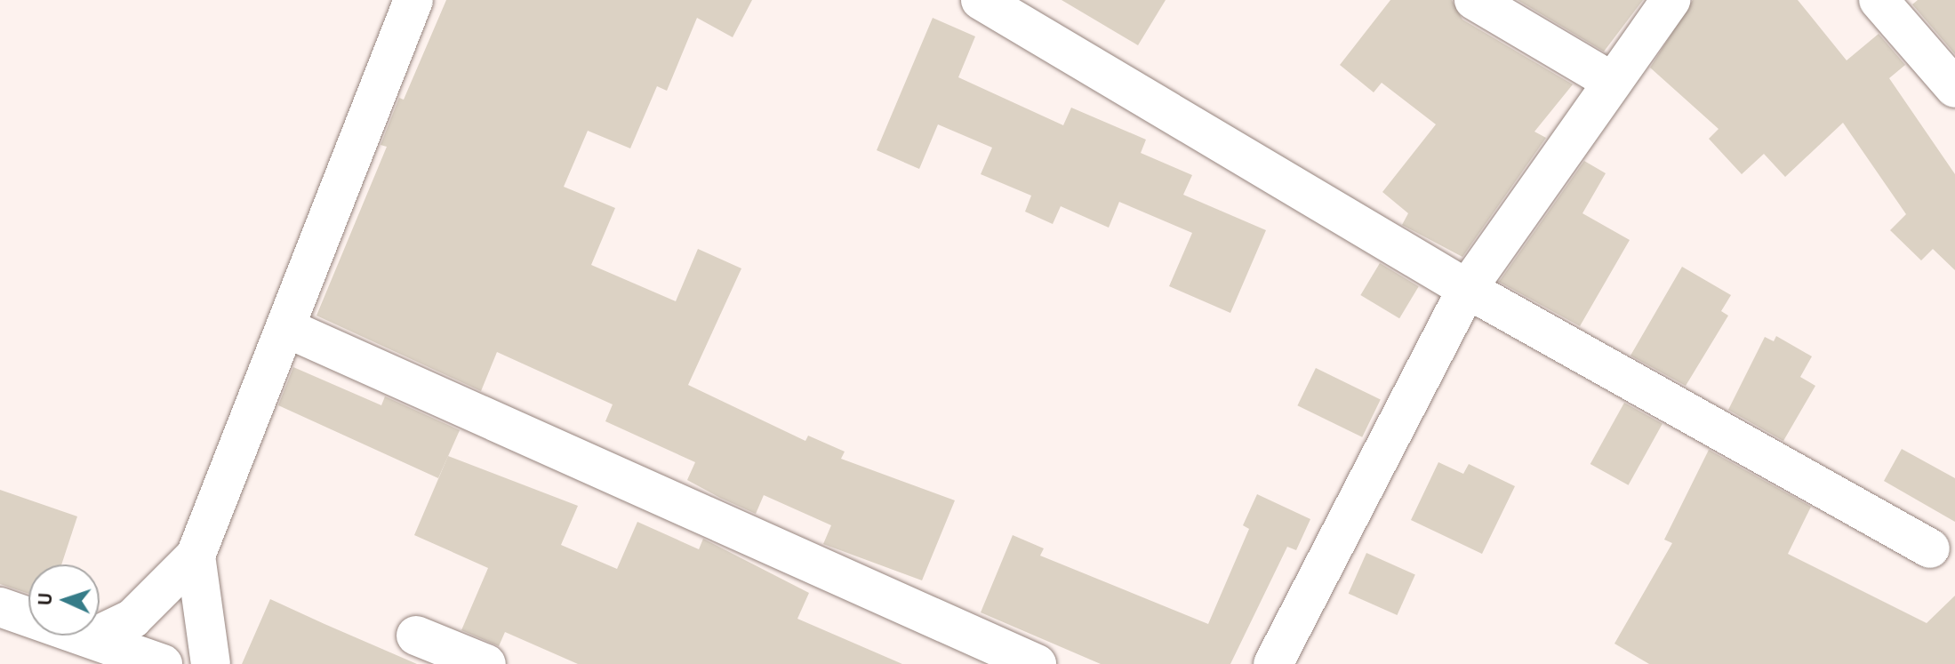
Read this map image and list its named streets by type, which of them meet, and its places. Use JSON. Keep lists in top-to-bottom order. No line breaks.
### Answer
{"north":"left"}
